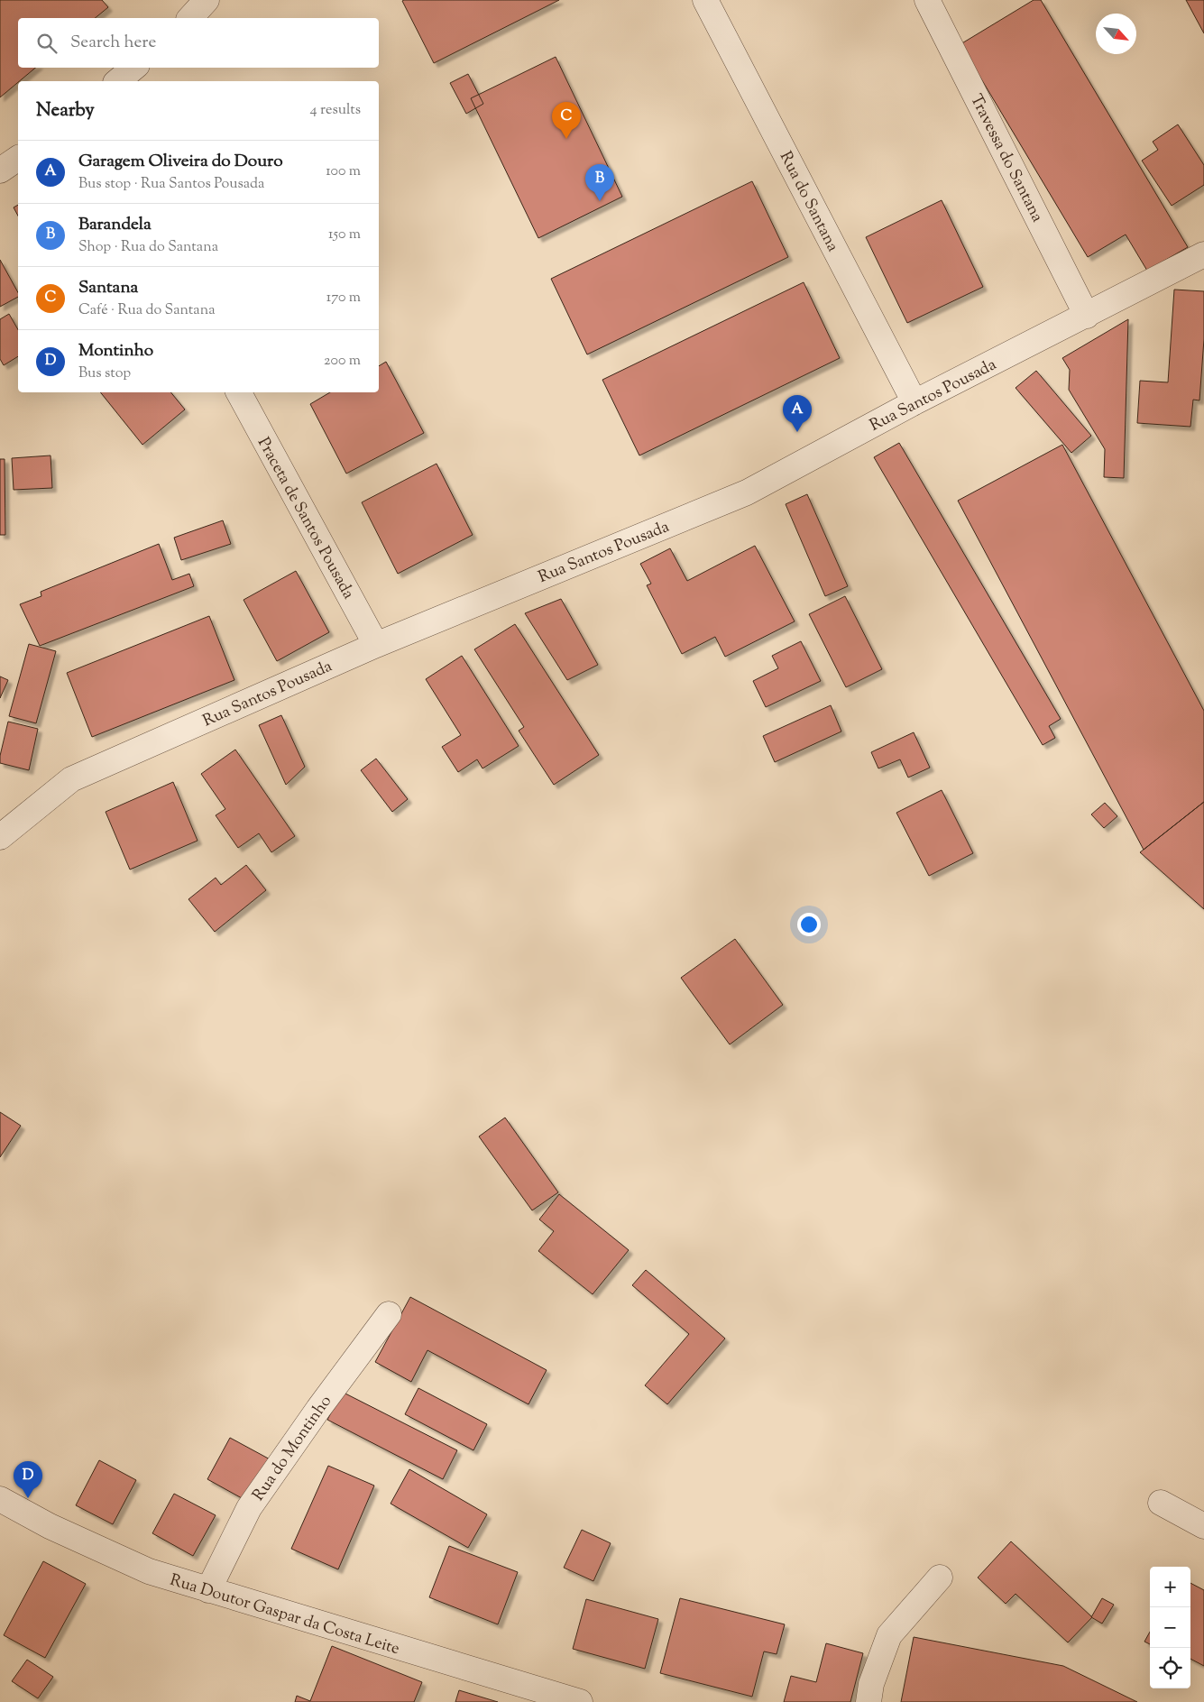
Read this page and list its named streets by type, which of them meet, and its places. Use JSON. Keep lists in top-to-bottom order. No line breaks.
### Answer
{"streets":{"street":["Travessa do Santana","Rua do Santana","Rua Santos Pousada","Praceta de Santos Pousada","Rua do Montinho","Rua Doutor Gaspar da Costa Leite"]},"crossings":[["Travessa do Santana","Rua Santos Pousada"],["Rua do Santana","Rua Santos Pousada"],["Rua Santos Pousada","Praceta de Santos Pousada"],["Rua do Montinho","Rua Doutor Gaspar da Costa Leite"]],"north":"bottom right","page":{"search":"Search here","heading":["Nearby","4 results"],"pins":["C","B","A","D"],"list":[{"mark":"A","name":"Garagem Oliveira do Douro","note":"Bus stop · Rua Santos Pousada","value":"100 m"},{"mark":"B","name":"Barandela","note":"Shop · Rua do Santana","value":"150 m"},{"mark":"C","name":"Santana","note":"Café · Rua do Santana","value":"170 m"},{"mark":"D","name":"Montinho","note":"Bus stop","value":"200 m"}],"map_buttons":["+","−"]}}
